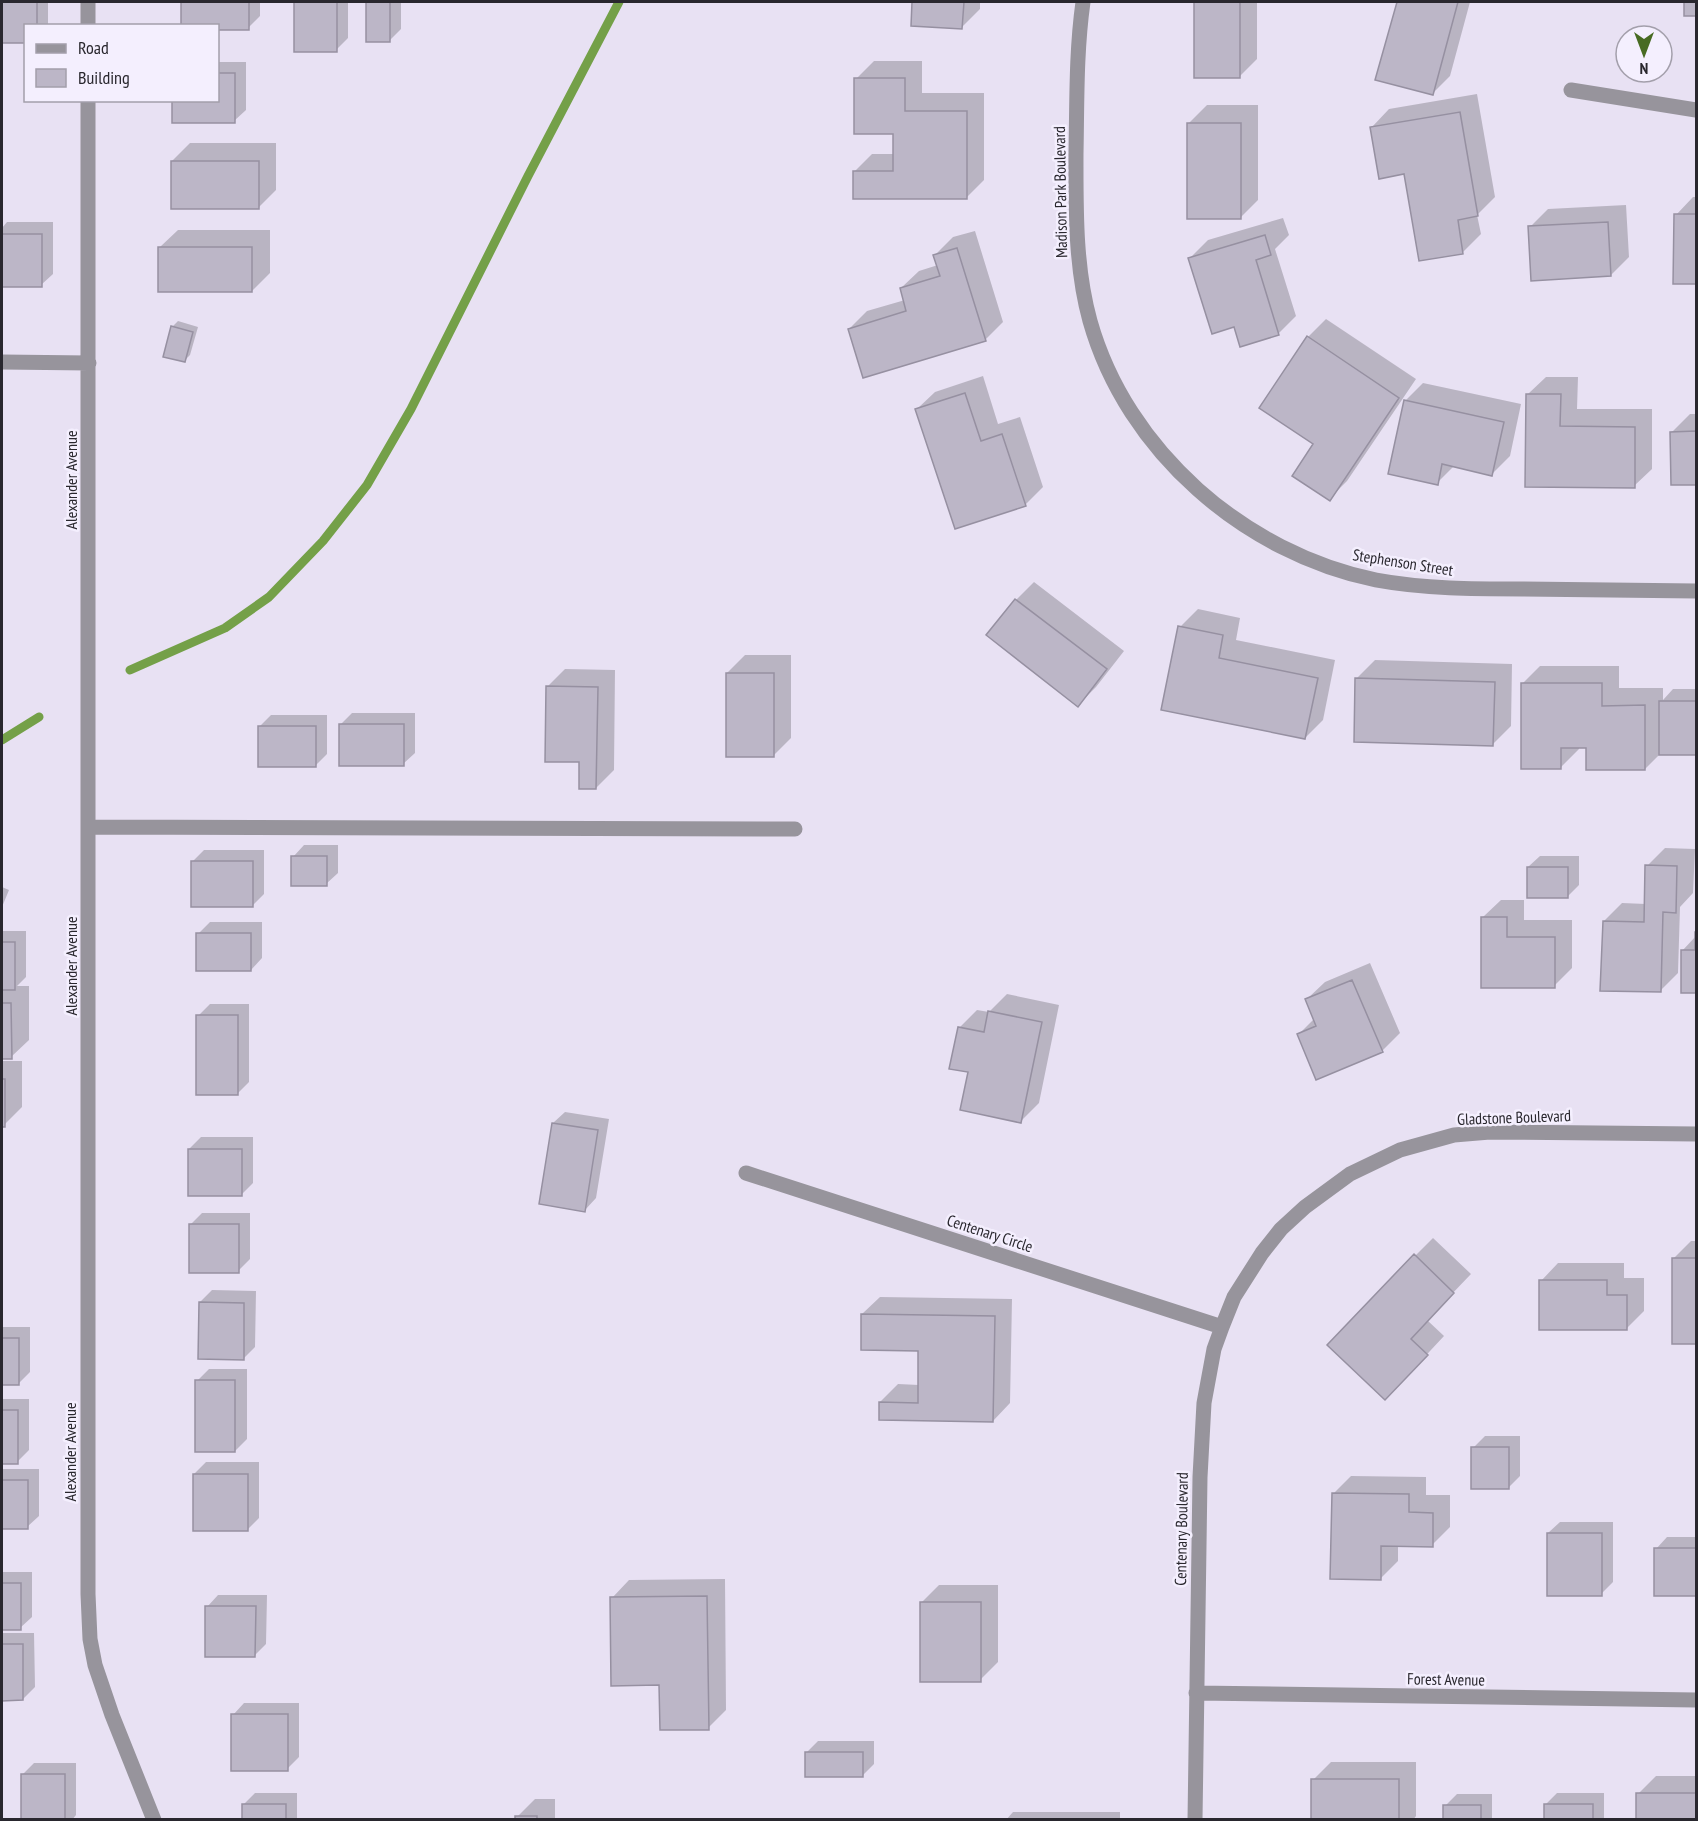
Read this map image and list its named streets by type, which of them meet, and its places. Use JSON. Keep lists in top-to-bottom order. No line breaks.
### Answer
{"streets":{"street":["Madison Park Boulevard","Alexander Avenue","Stephenson Street","Gladstone Boulevard","Centenary Circle","Centenary Boulevard","Forest Avenue"]},"crossings":[["Madison Park Boulevard","Stephenson Street"],["Gladstone Boulevard","Centenary Boulevard"],["Centenary Circle","Centenary Boulevard"],["Centenary Boulevard","Forest Avenue"]],"legend":["Road","Building"],"north":"bottom"}
